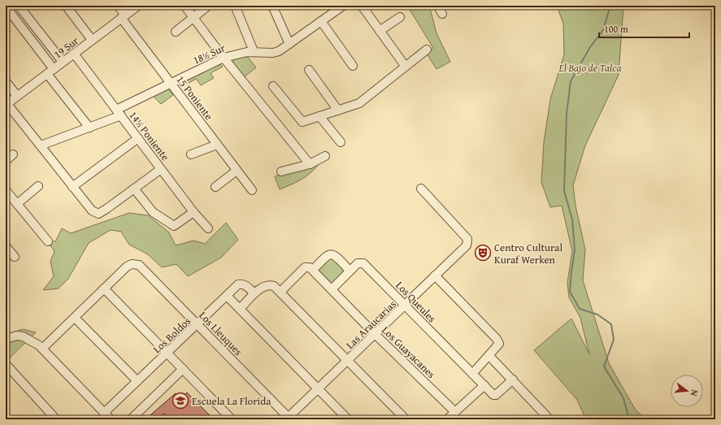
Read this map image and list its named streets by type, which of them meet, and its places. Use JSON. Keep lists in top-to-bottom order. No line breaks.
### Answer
{"streets":{"street":["19 Sur","18½ Sur","15 Poniente","14½ Poniente","Los Queules","Las Araucarias","Los Lleuques","Los Boldos","Los Guayacanes"]},"crossings":[["19 Sur","15 Poniente"],["19 Sur","14½ Poniente"],["18½ Sur","15 Poniente"],["18½ Sur","14½ Poniente"],["Los Queules","Las Araucarias"],["Los Queules","Los Guayacanes"],["Las Araucarias","Los Lleuques"],["Las Araucarias","Los Guayacanes"],["Los Lleuques","Los Boldos"]],"parks":["El Bajo de Talca"],"places":{"theatre":["Centro Cultural Kuraf Werken"],"school or university":["Escuela La Florida"]},"scale_bar":"100 m","north":"right"}
